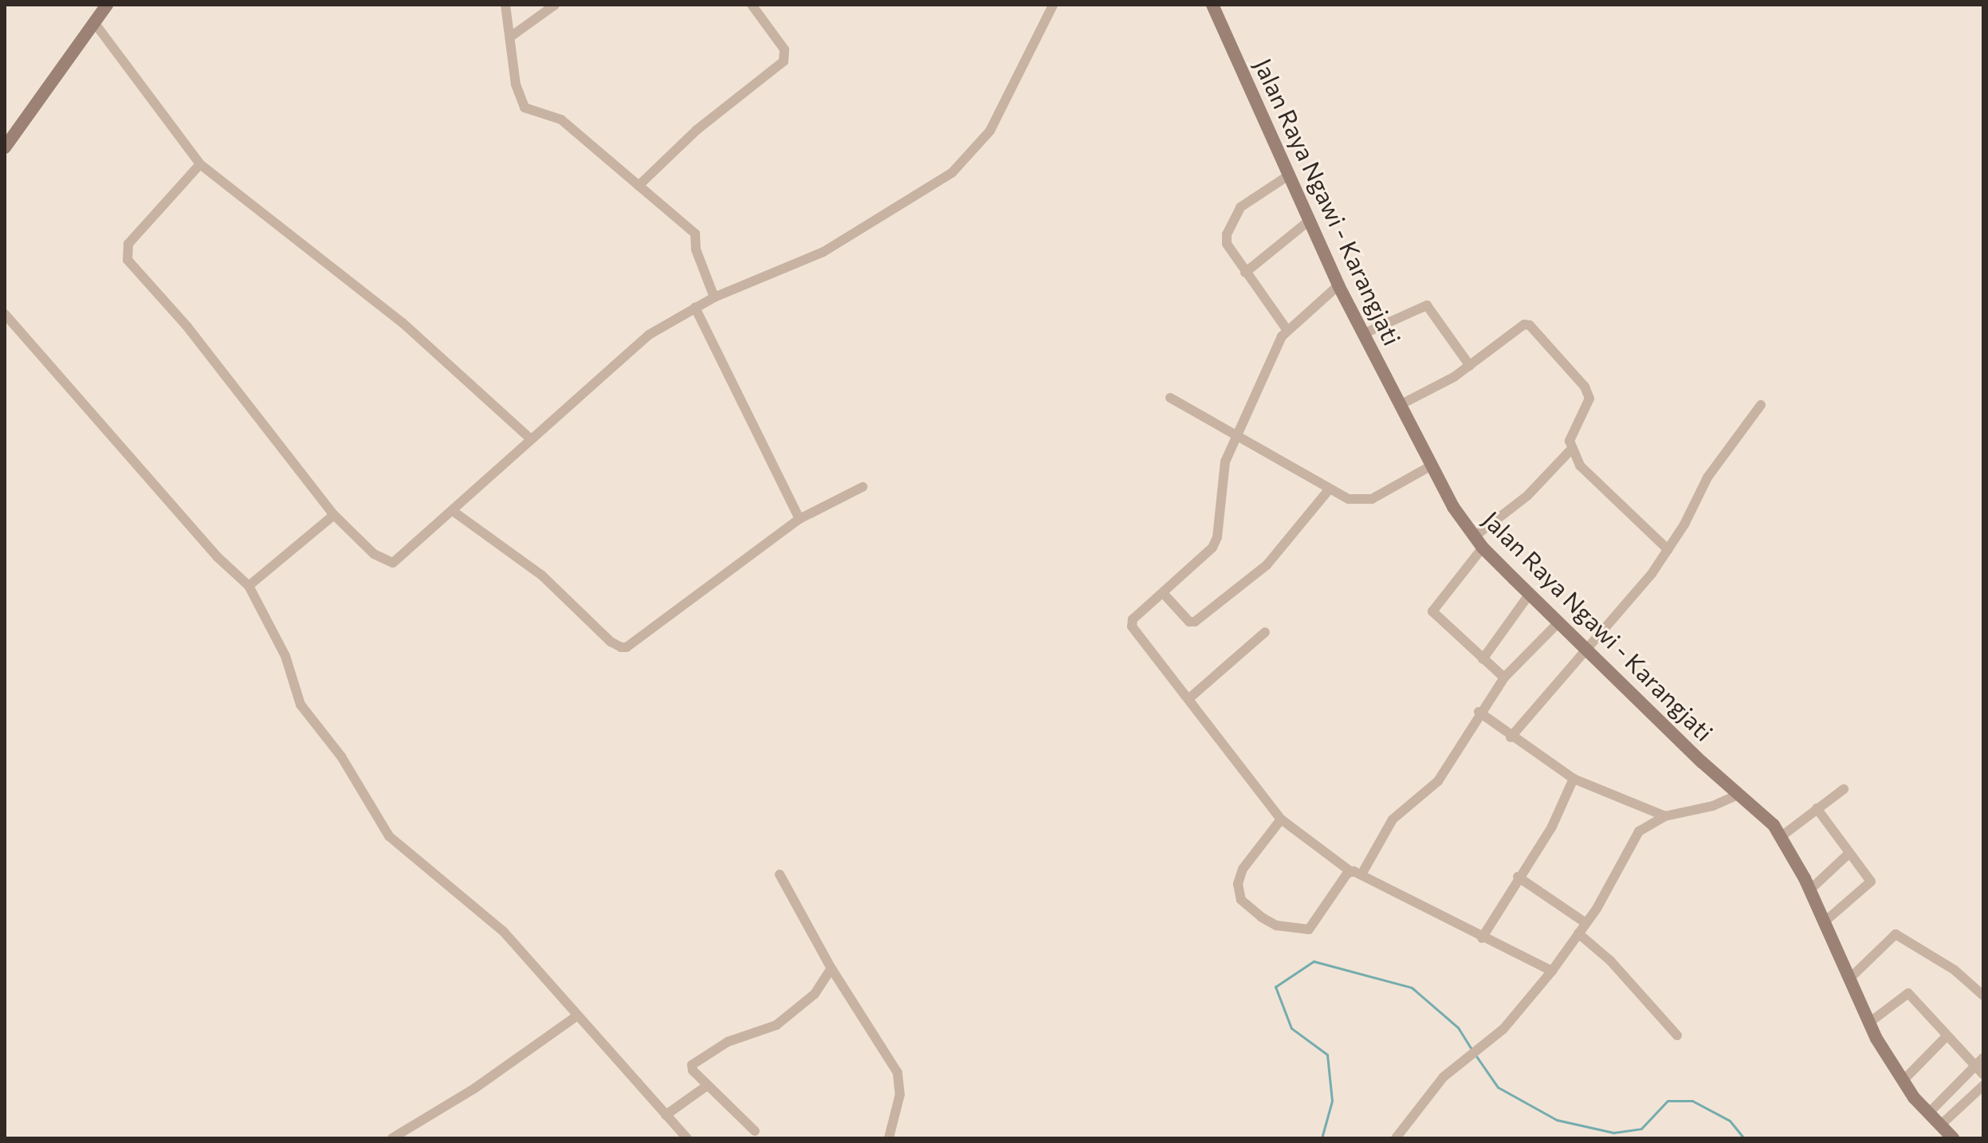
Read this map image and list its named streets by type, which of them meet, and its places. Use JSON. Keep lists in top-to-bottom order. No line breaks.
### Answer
{"streets":{"street":["Jalan Raya Ngawi - Karangjati"]}}
